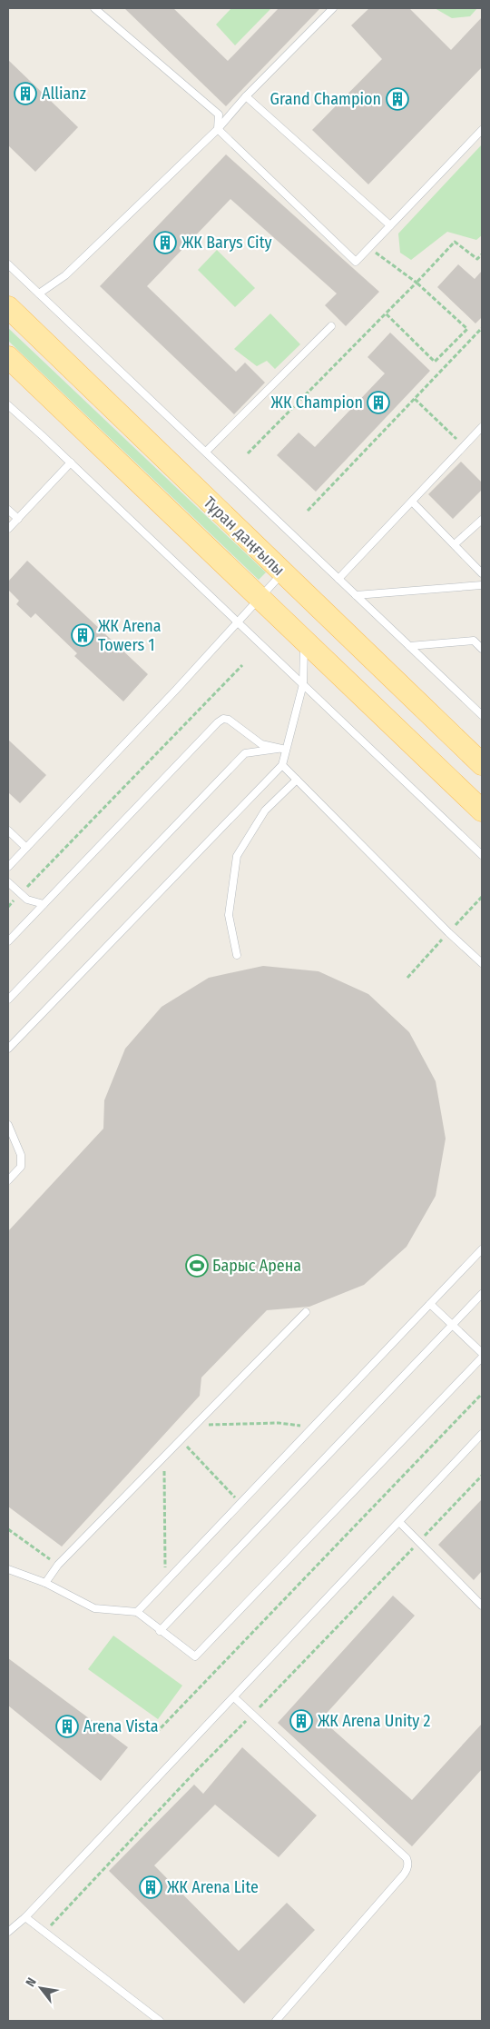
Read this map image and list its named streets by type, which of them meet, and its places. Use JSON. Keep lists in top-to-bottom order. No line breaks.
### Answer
{"streets":{"main road":["Тұран даңғылы"]},"places":{"building":["Allianz","Grand Champion","ЖК Barys City","ЖК Champion","ЖК Arena Towers 1","ЖК Arena Unity 2","Arena Vista","ЖК Arena Lite"],"sports":["Барыс Арена"]},"north":"top left"}
